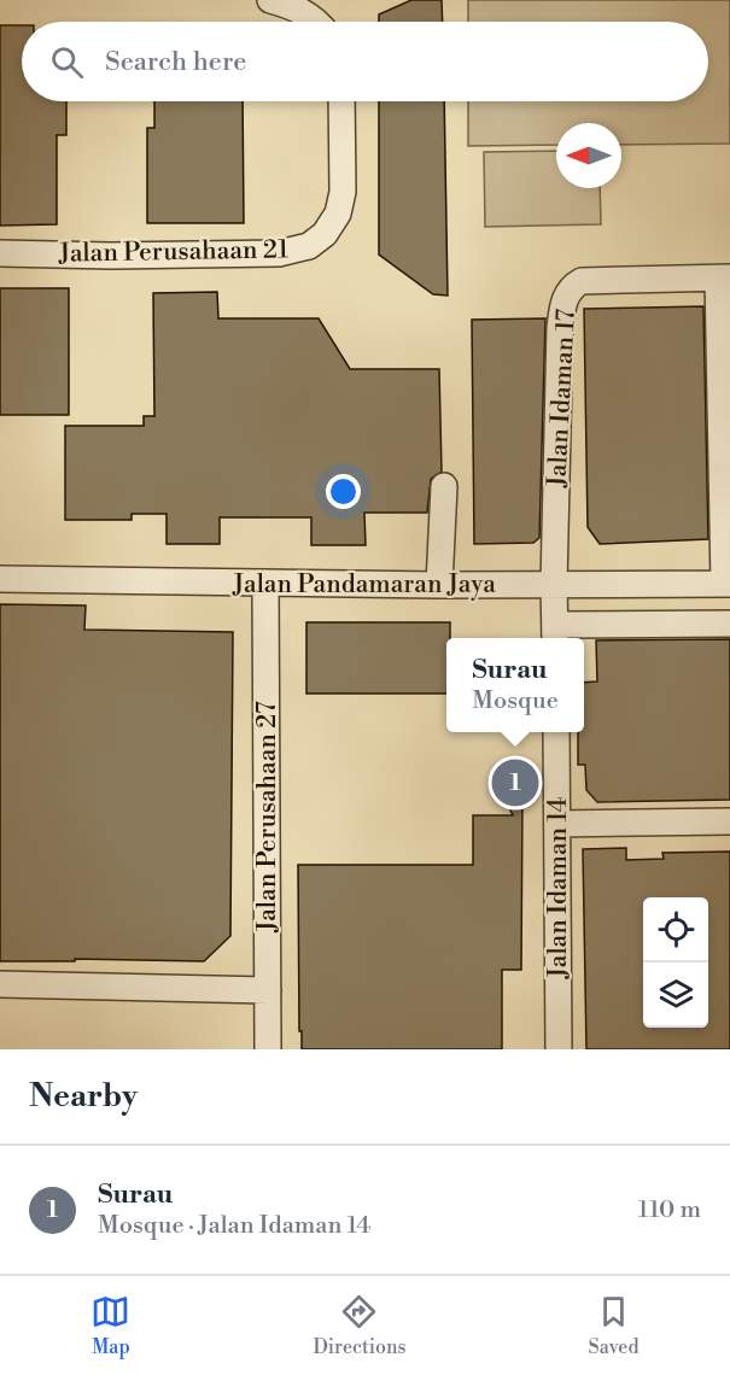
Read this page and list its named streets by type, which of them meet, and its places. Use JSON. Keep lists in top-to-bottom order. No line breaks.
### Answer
{"streets":{"street":["Jalan Perusahaan 21","Jalan Idaman 17","Jalan Pandamaran Jaya","Jalan Perusahaan 27","Jalan Idaman 14"]},"crossings":[["Jalan Idaman 17","Jalan Pandamaran Jaya"],["Jalan Pandamaran Jaya","Jalan Perusahaan 27"]],"north":"left","page":{"search":"Search here","popup":["Surau","Mosque"],"pins":"1","heading":"Nearby","list":[{"mark":"1","name":"Surau","note":"Mosque · Jalan Idaman 14","value":"110 m"}],"nav":["Map","Directions","Saved"]}}
